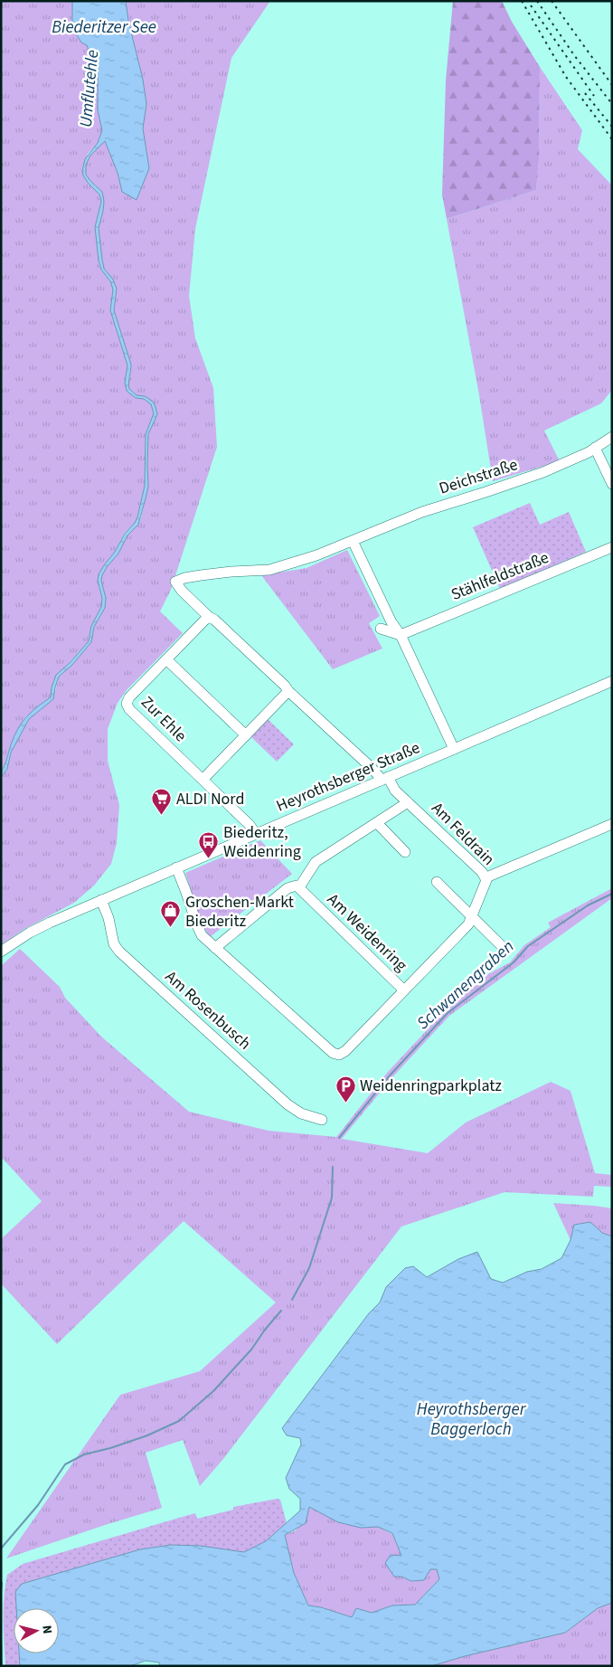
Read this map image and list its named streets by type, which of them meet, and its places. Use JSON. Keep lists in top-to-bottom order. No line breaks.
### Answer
{"streets":{"street":["Deichstraße","Stählfeldstraße","Zur Ehle","Heyrothsberger Straße","Am Feldrain","Am Weidenring","Am Rosenbusch"]},"crossings":[["Deichstraße","Zur Ehle"],["Zur Ehle","Heyrothsberger Straße"],["Heyrothsberger Straße","Am Feldrain"],["Heyrothsberger Straße","Am Weidenring"],["Heyrothsberger Straße","Am Rosenbusch"],["Am Feldrain","Am Weidenring"]],"water":["Biederitzer See","Umflutehle","Schwanengraben","Heyrothsberger Baggerloch"],"places":{"supermarket":["ALDI Nord"],"bus stop":["Biederitz, Weidenring"],"shop":["Groschen-Markt Biederitz"],"parking":["Weidenringparkplatz"]},"north":"right"}
